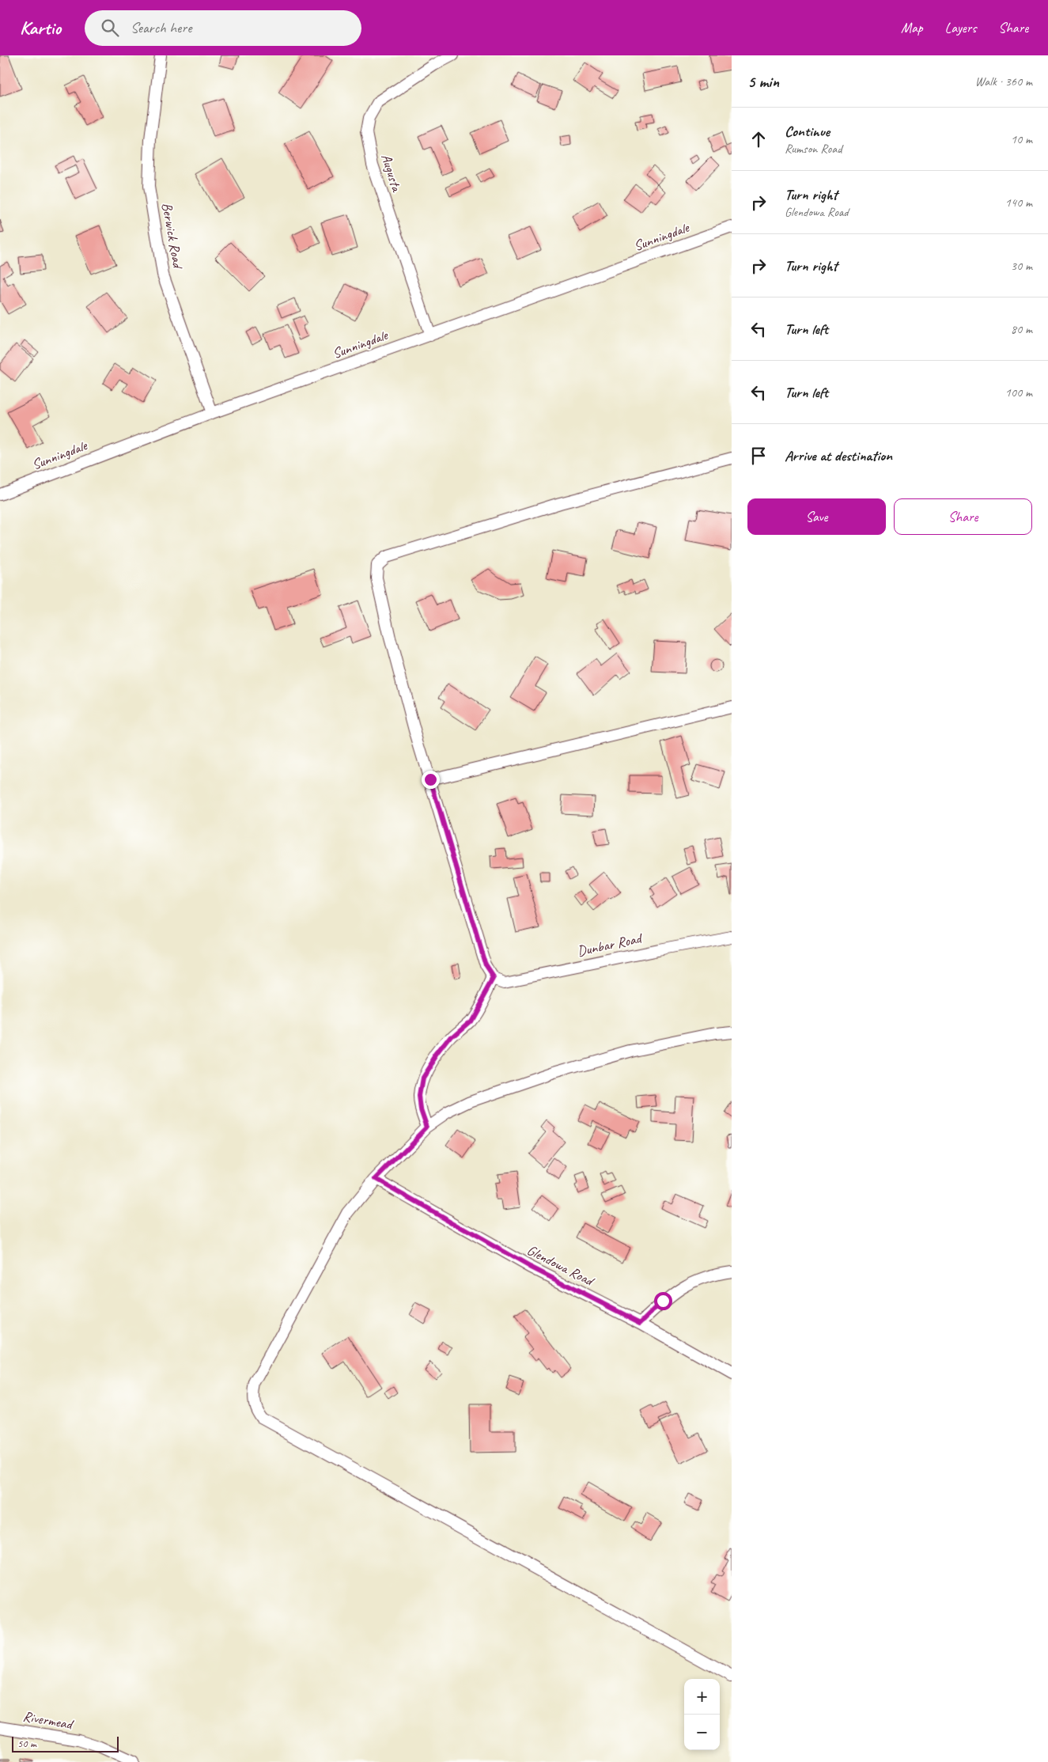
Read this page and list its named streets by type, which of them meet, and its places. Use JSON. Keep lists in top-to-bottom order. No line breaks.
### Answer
{"streets":{"street":["Augusta","Berwick Road","Sunningdale","Dunbar Road","Glendowa Road","Rivermead"]},"crossings":[["Augusta","Sunningdale"],["Berwick Road","Sunningdale"]],"scale_bar":"50 m","page":{"header":"Kartio","search":"Search here","nav":["Map","Layers","Share"],"heading":["5 min","Walk · 360 m"],"list":[["Continue","Rumson Road","10 m"],["Turn right","Glendowa Road","140 m"],["Turn right","30 m"],["Turn left","80 m"],["Turn left","100 m"],"Arrive at destination"],"buttons":["Save","Share"],"map_buttons":["+","−"],"scale":"50 m"}}
